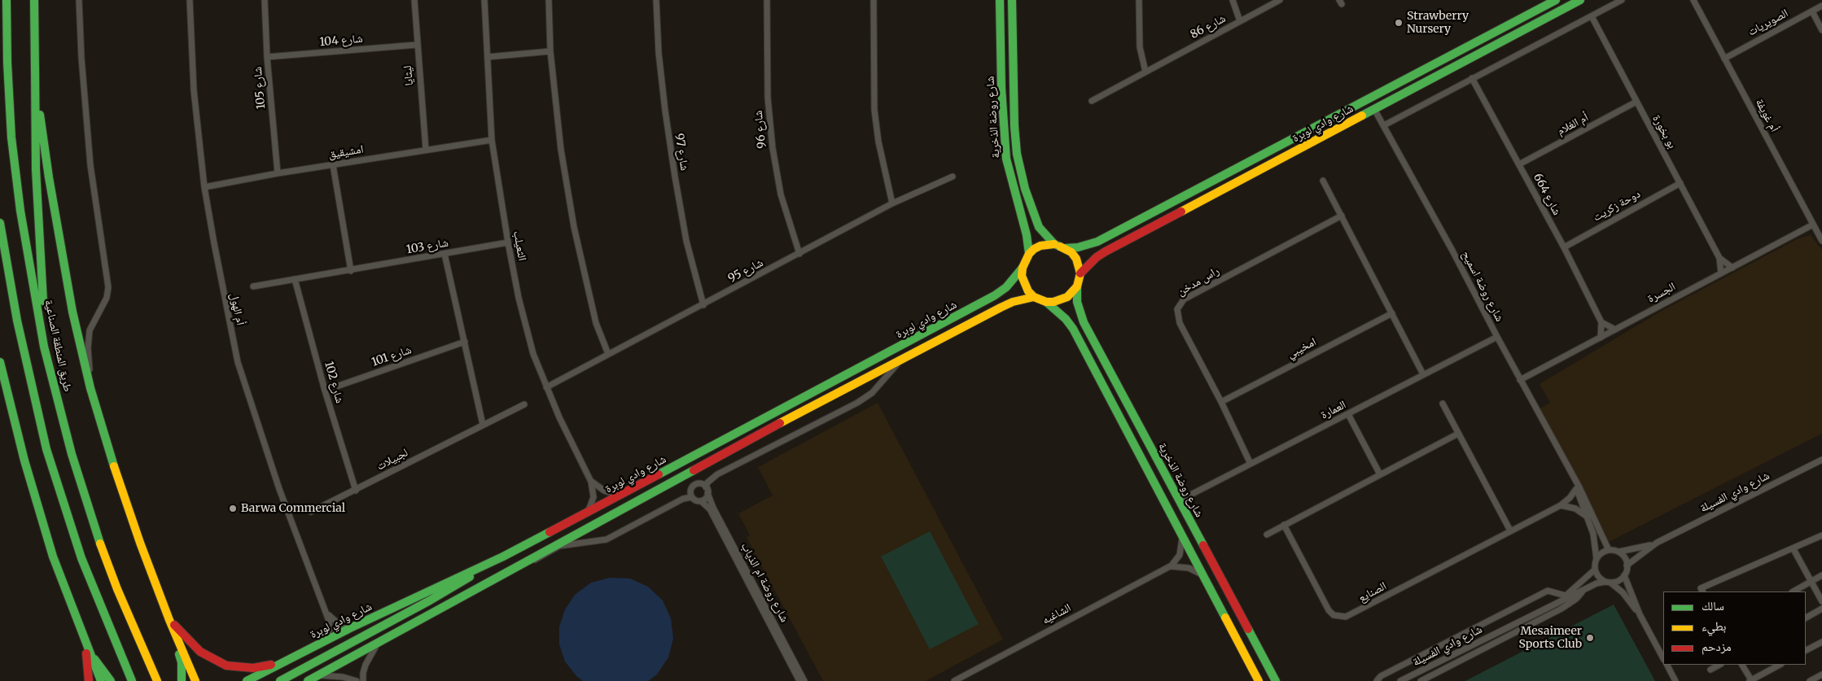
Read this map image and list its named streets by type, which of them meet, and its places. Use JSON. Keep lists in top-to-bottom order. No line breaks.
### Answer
{"streets":{"main road":["شارع روضة الذخرية","شارع وادي لوبرة","طريق المنطقة الصناعية"],"street":["الصويريات","شارع 86","شارع 104","ليثايا","شارع 105","أم غويفة","أم الغلام","شارع 96","بو بخورة","امشيقيق","شارع 97","شارع 664","دوحة زكريت","الثعيلب","شارع 103","شارع 95","راس مدخن","شارع روضة اسميح","الجسرة","أم الهول","امخيبي","شارع 101","شارع 102","العمارة","لجبيلات","شارع وادي الفسيلة","شارع روضة ام الذياب","الصنايع","الشاغيه"]},"crossings":[["الصويريات","أم غويفة"],["شارع 104","ليثايا"],["شارع 104","شارع 105"],["ليثايا","امشيقيق"],["شارع 105","امشيقيق"],["أم غويفة","الجسرة"],["شارع روضة الذخرية","شارع وادي لوبرة"],["شارع روضة الذخرية","العمارة"],["شارع وادي لوبرة","الثعيلب"],["شارع وادي لوبرة","شارع روضة اسميح"],["شارع وادي لوبرة","أم الهول"],["أم الغلام","بو بخورة"],["أم الغلام","شارع 664"],["شارع 96","شارع 95"],["بو بخورة","دوحة زكريت"],["بو بخورة","الجسرة"],["امشيقيق","الثعيلب"],["امشيقيق","أم الهول"],["شارع 97","شارع 95"],["شارع 664","دوحة زكريت"],["شارع 664","الجسرة"],["الثعيلب","شارع 103"],["الثعيلب","شارع 95"],["شارع 103","شارع 102"],["راس مدخن","امخيبي"],["راس مدخن","العمارة"],["شارع روضة اسميح","الجسرة"],["شارع روضة اسميح","العمارة"],["شارع روضة اسميح","شارع وادي الفسيلة"],["شارع روضة اسميح","الصنايع"],["شارع 101","شارع 102"],["شارع 102","لجبيلات"]],"places":["Strawberry Nursery","Barwa Commercial","Mesaimeer Sports Club"],"legend":["سالك","بطيء","مزدحم"]}
